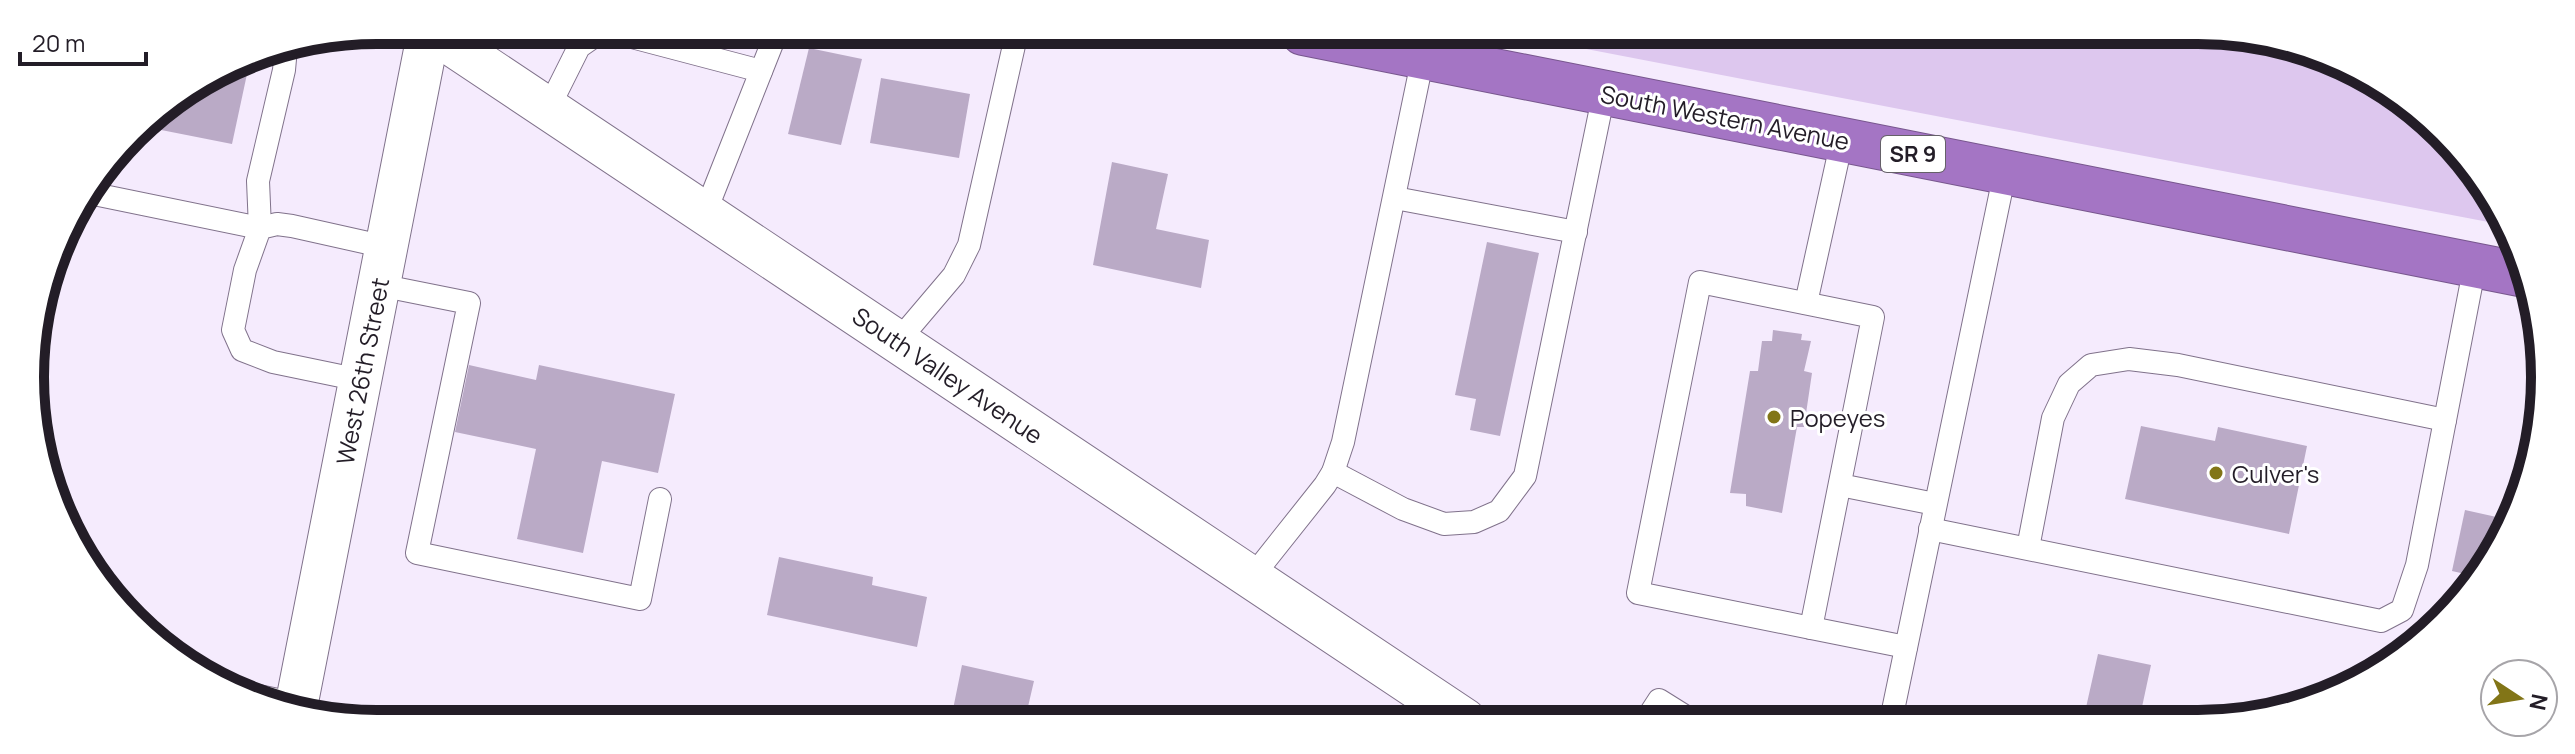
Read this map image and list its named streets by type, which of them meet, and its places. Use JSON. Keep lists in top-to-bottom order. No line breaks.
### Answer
{"streets":{"highway":["South Western Avenue","SR 9"],"street":["West 26th Street","South Valley Avenue"]},"places":["Popeyes","Culver's"],"scale_bar":"20 m","north":"right"}
